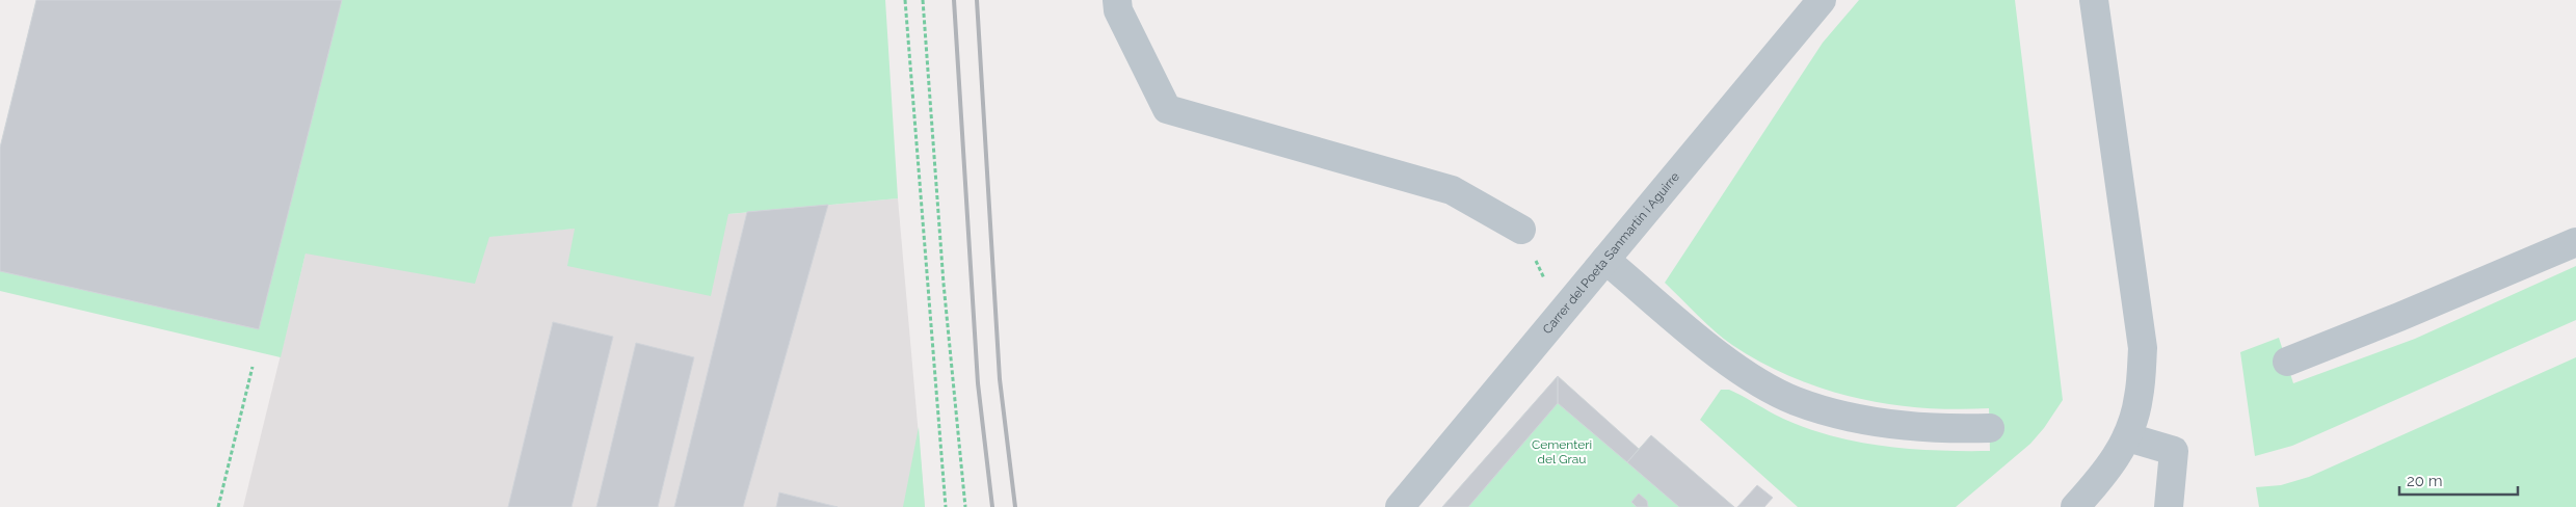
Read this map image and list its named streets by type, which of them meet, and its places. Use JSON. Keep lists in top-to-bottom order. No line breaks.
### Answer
{"streets":{"street":["Carrer del Poeta Sanmartín i Aguirre"]},"parks":["Cementeri del Grau"],"scale_bar":"20 m"}
